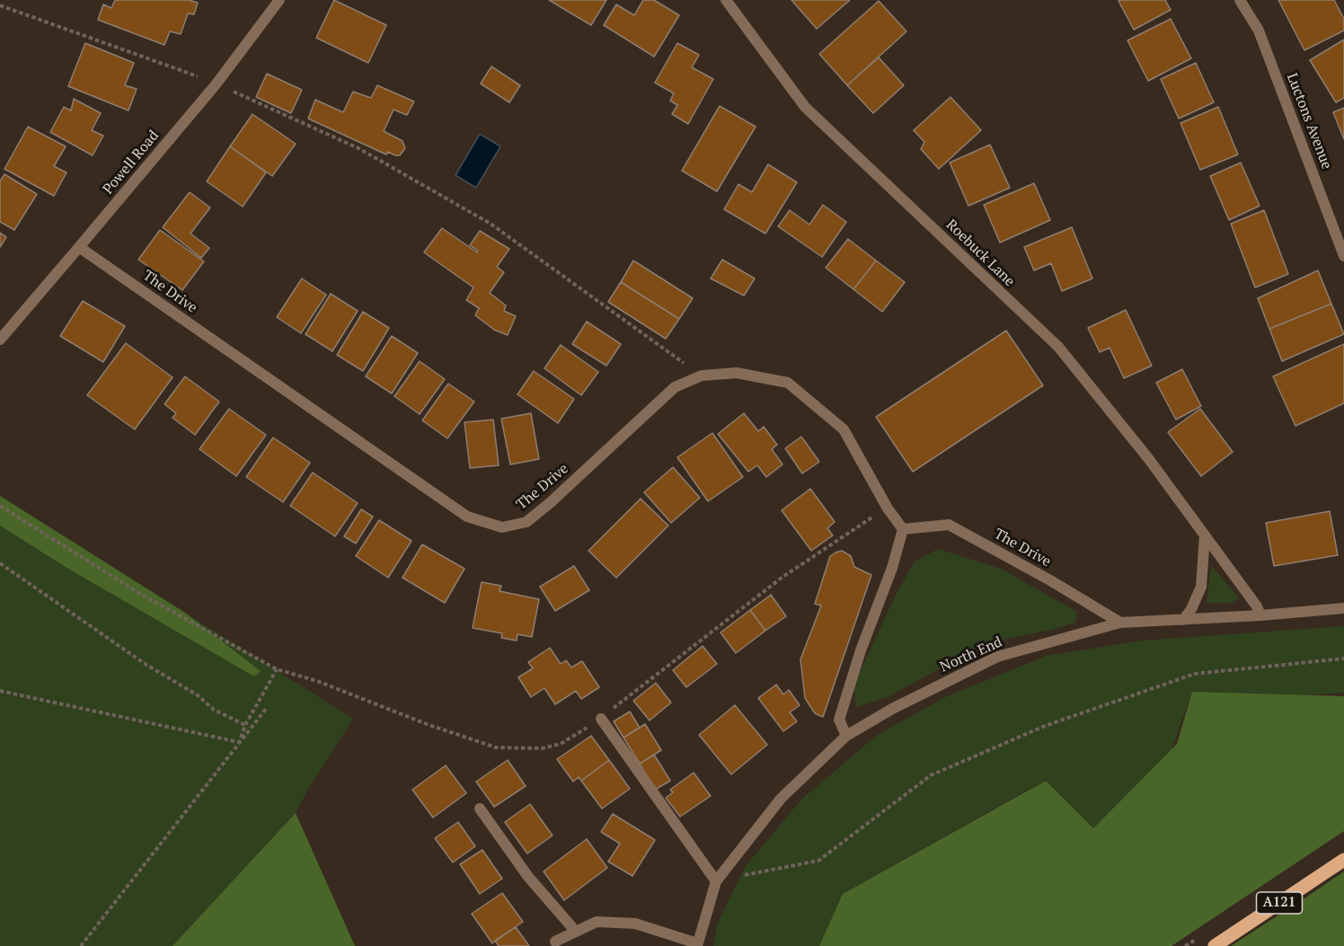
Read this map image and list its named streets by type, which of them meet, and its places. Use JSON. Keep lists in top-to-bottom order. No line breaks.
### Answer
{"streets":{"main road":["A121"],"street":["Luctons Avenue","Powell Road","Roebuck Lane","The Drive","North End"]},"crossings":[["Powell Road","The Drive"],["Roebuck Lane","North End"],["The Drive","North End"]]}
